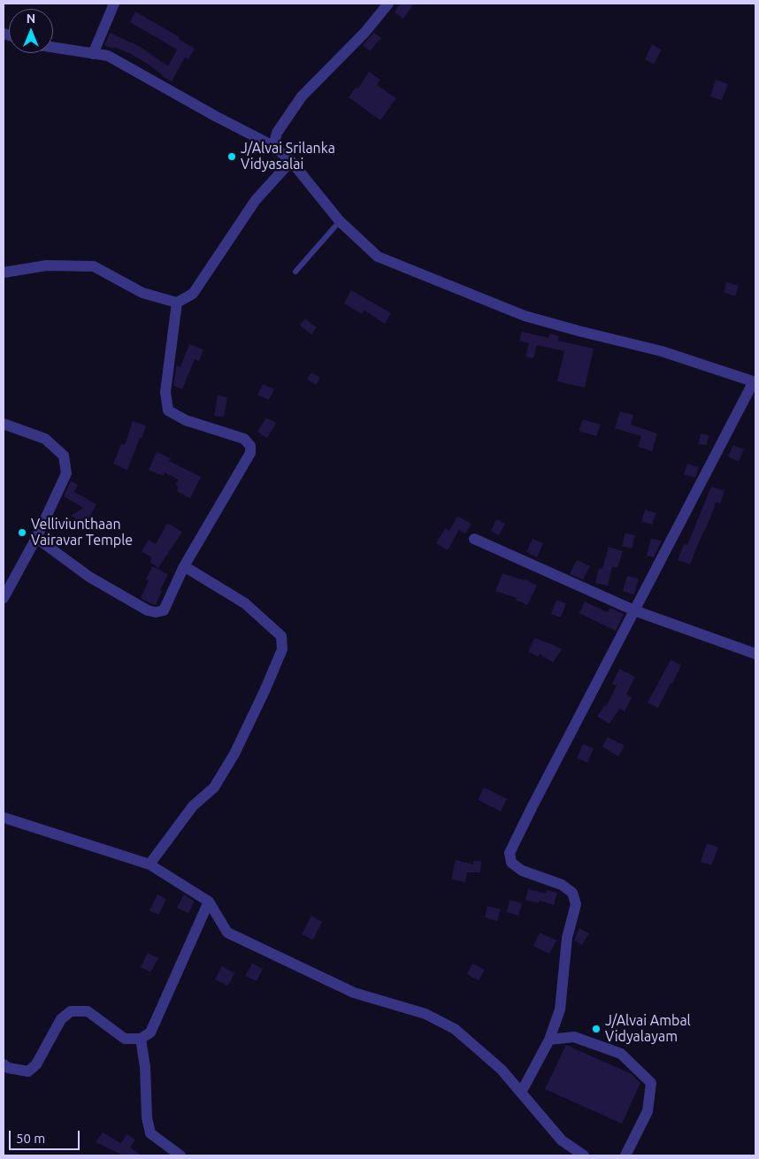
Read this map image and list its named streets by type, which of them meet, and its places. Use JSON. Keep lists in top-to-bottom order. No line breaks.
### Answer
{"places":["J/Alvai Srilanka Vidyasalai","Velliviunthaan Vairavar Temple","J/Alvai Ambal Vidyalayam"],"scale_bar":"50 m","north":"top"}
